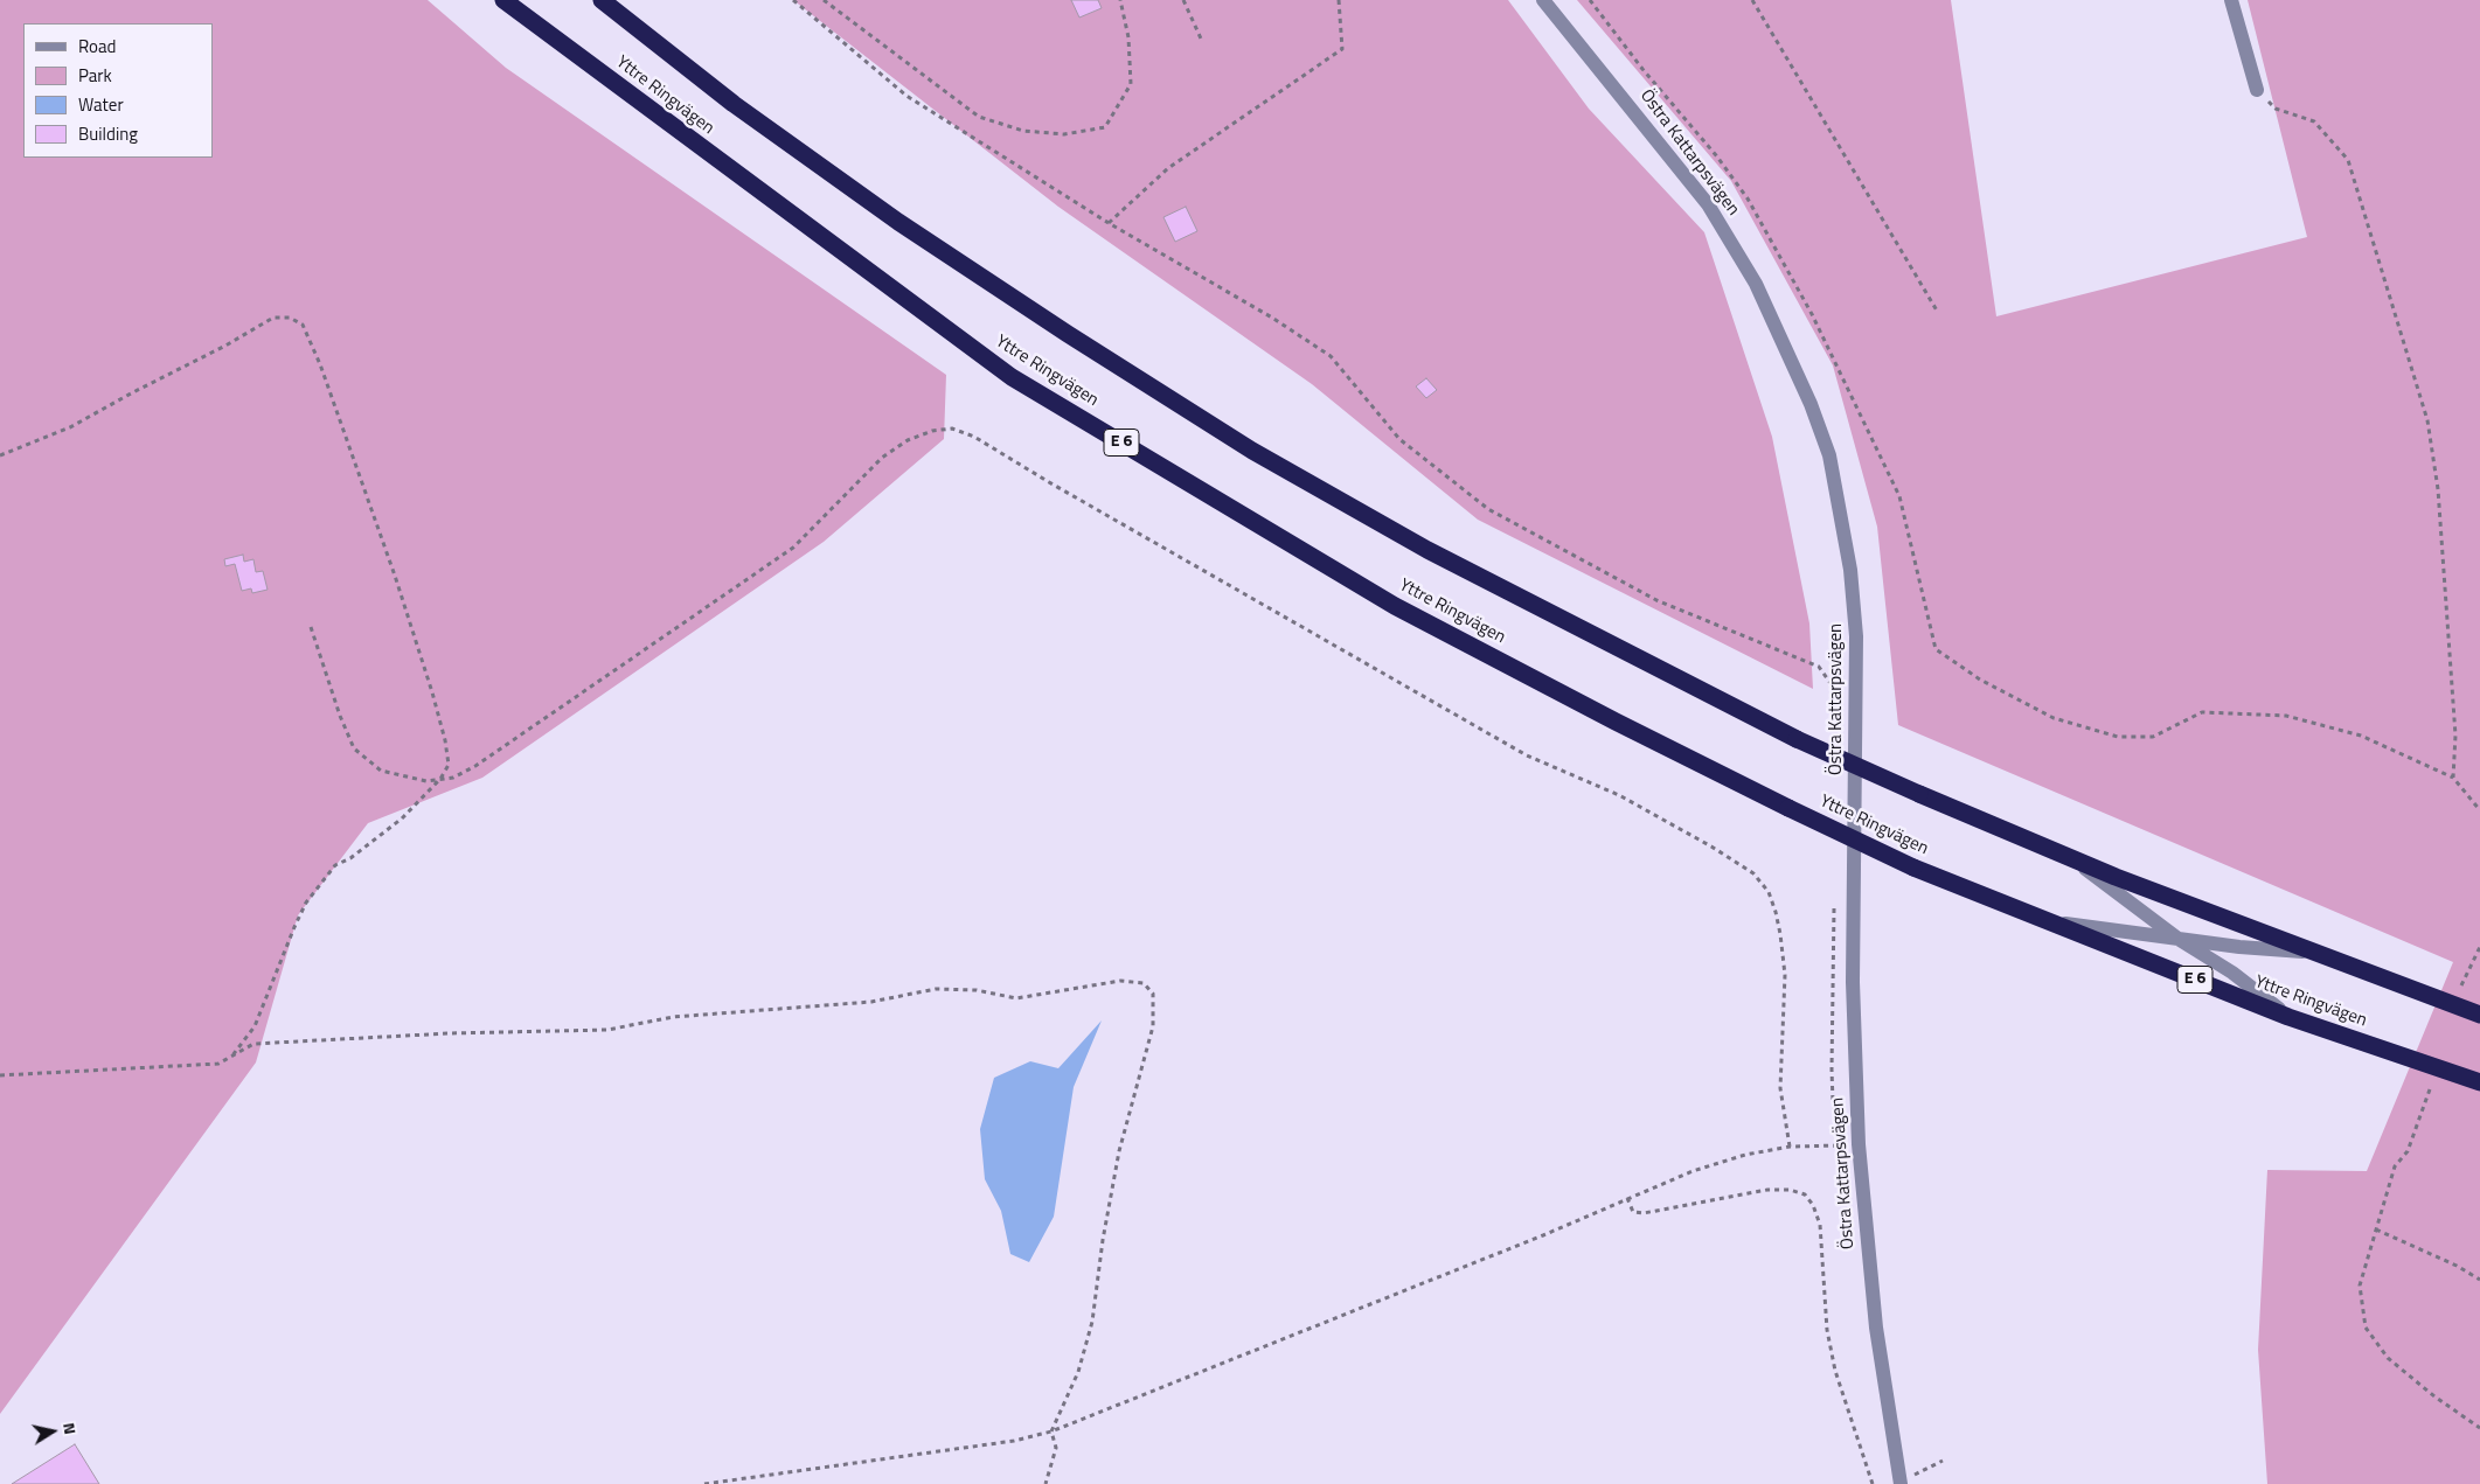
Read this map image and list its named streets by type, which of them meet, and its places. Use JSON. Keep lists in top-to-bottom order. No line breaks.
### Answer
{"streets":{"highway":["Yttre Ringvägen","E 6"],"street":["Östra Kattarpsvägen"]},"legend":["Road","Park","Water","Building"],"north":"right"}
